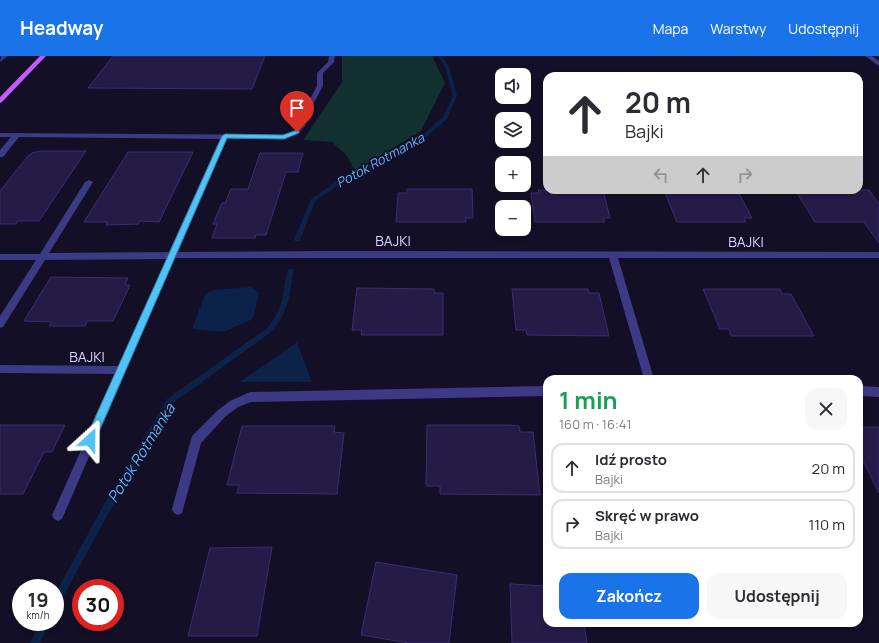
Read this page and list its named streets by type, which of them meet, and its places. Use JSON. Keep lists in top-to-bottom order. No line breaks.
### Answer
{"streets":{"street":["BAJKI"]},"water":["Potok Rotmanka"],"page":{"header":"Headway","nav":["Mapa","Warstwy","Udostępnij"],"map_buttons":["+","−"],"turn":["20 m","Bajki"],"heading":["1 min","160 m · 16:41"],"list":[{"name":"Idź prosto","note":"Bajki","value":"20 m"},{"name":"Skręć w prawo","note":"Bajki","value":"110 m"}],"buttons":["Zakończ","Udostępnij"],"speed":"19 km/h","limit":"30"}}
